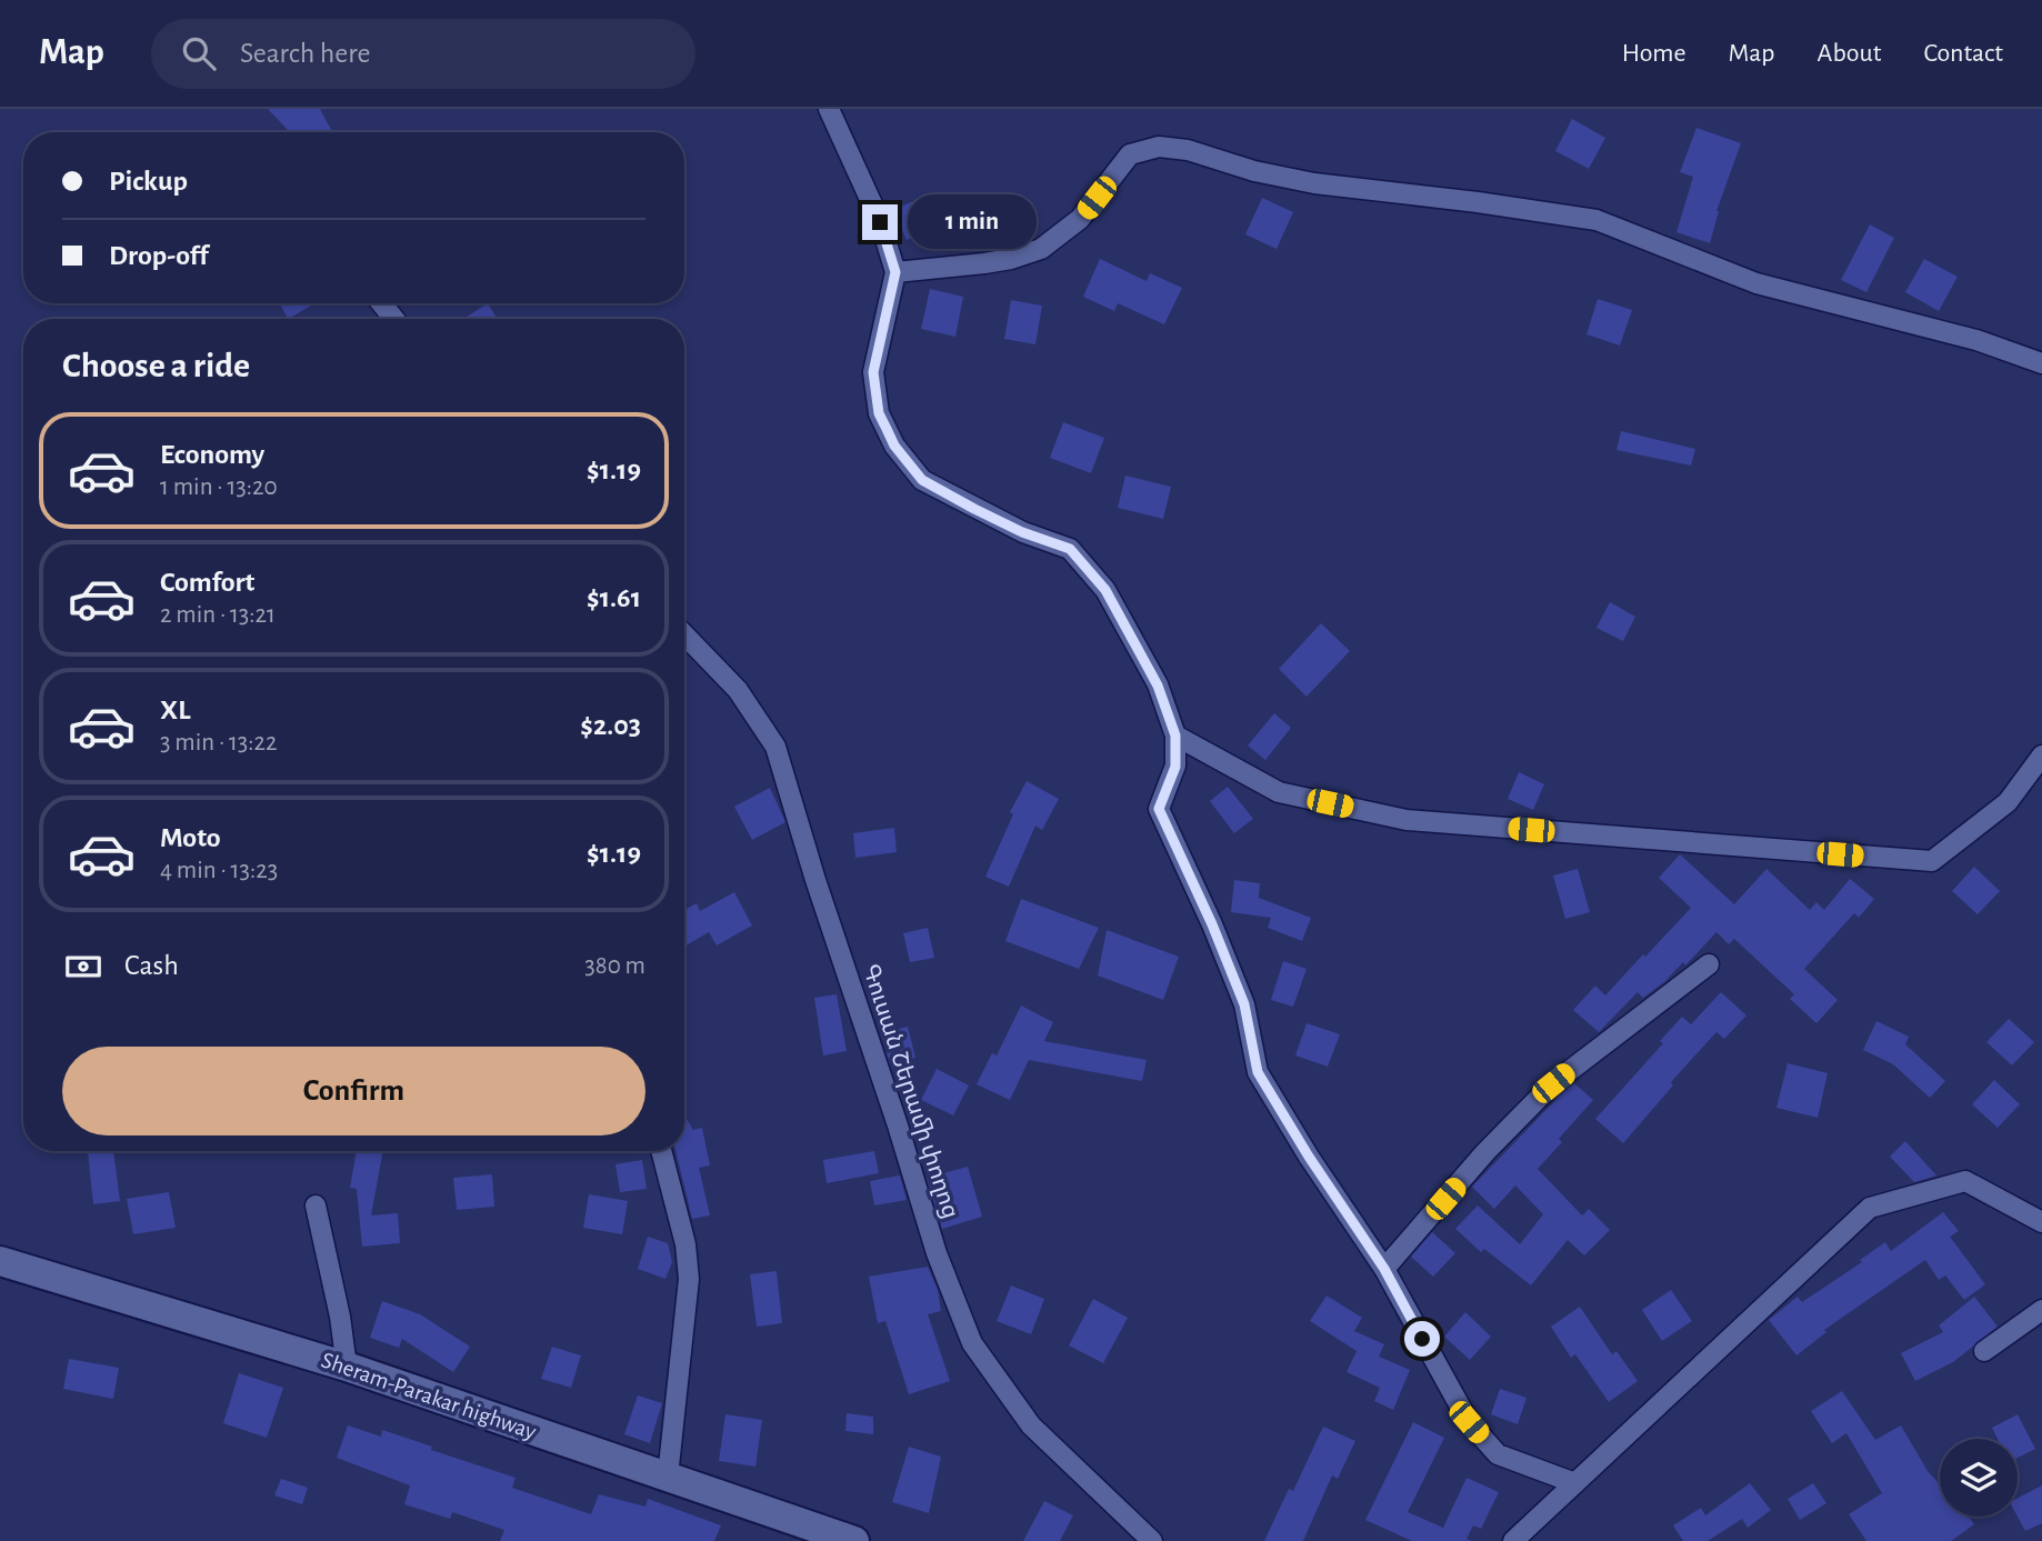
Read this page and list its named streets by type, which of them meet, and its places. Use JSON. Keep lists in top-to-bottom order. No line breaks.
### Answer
{"streets":{"street":["Գուսան Շերամի փողոց","Sheram-Parakar highway"]},"page":{"header":"Map","search":"Search here","nav":["Home","Map","About","Contact"],"banner":["Pickup","Drop-off"],"bubble":"1 min","heading":"Choose a ride","list":[{"name":"Economy","note":"1 min · 13:20","value":"$1.19"},{"name":"Comfort","note":"2 min · 13:21","value":"$1.61"},{"name":"XL","note":"3 min · 13:22","value":"$2.03"},{"name":"Moto","note":"4 min · 13:23","value":"$1.19"}],"pay":["Cash","380 m"],"buttons":"Confirm"}}
